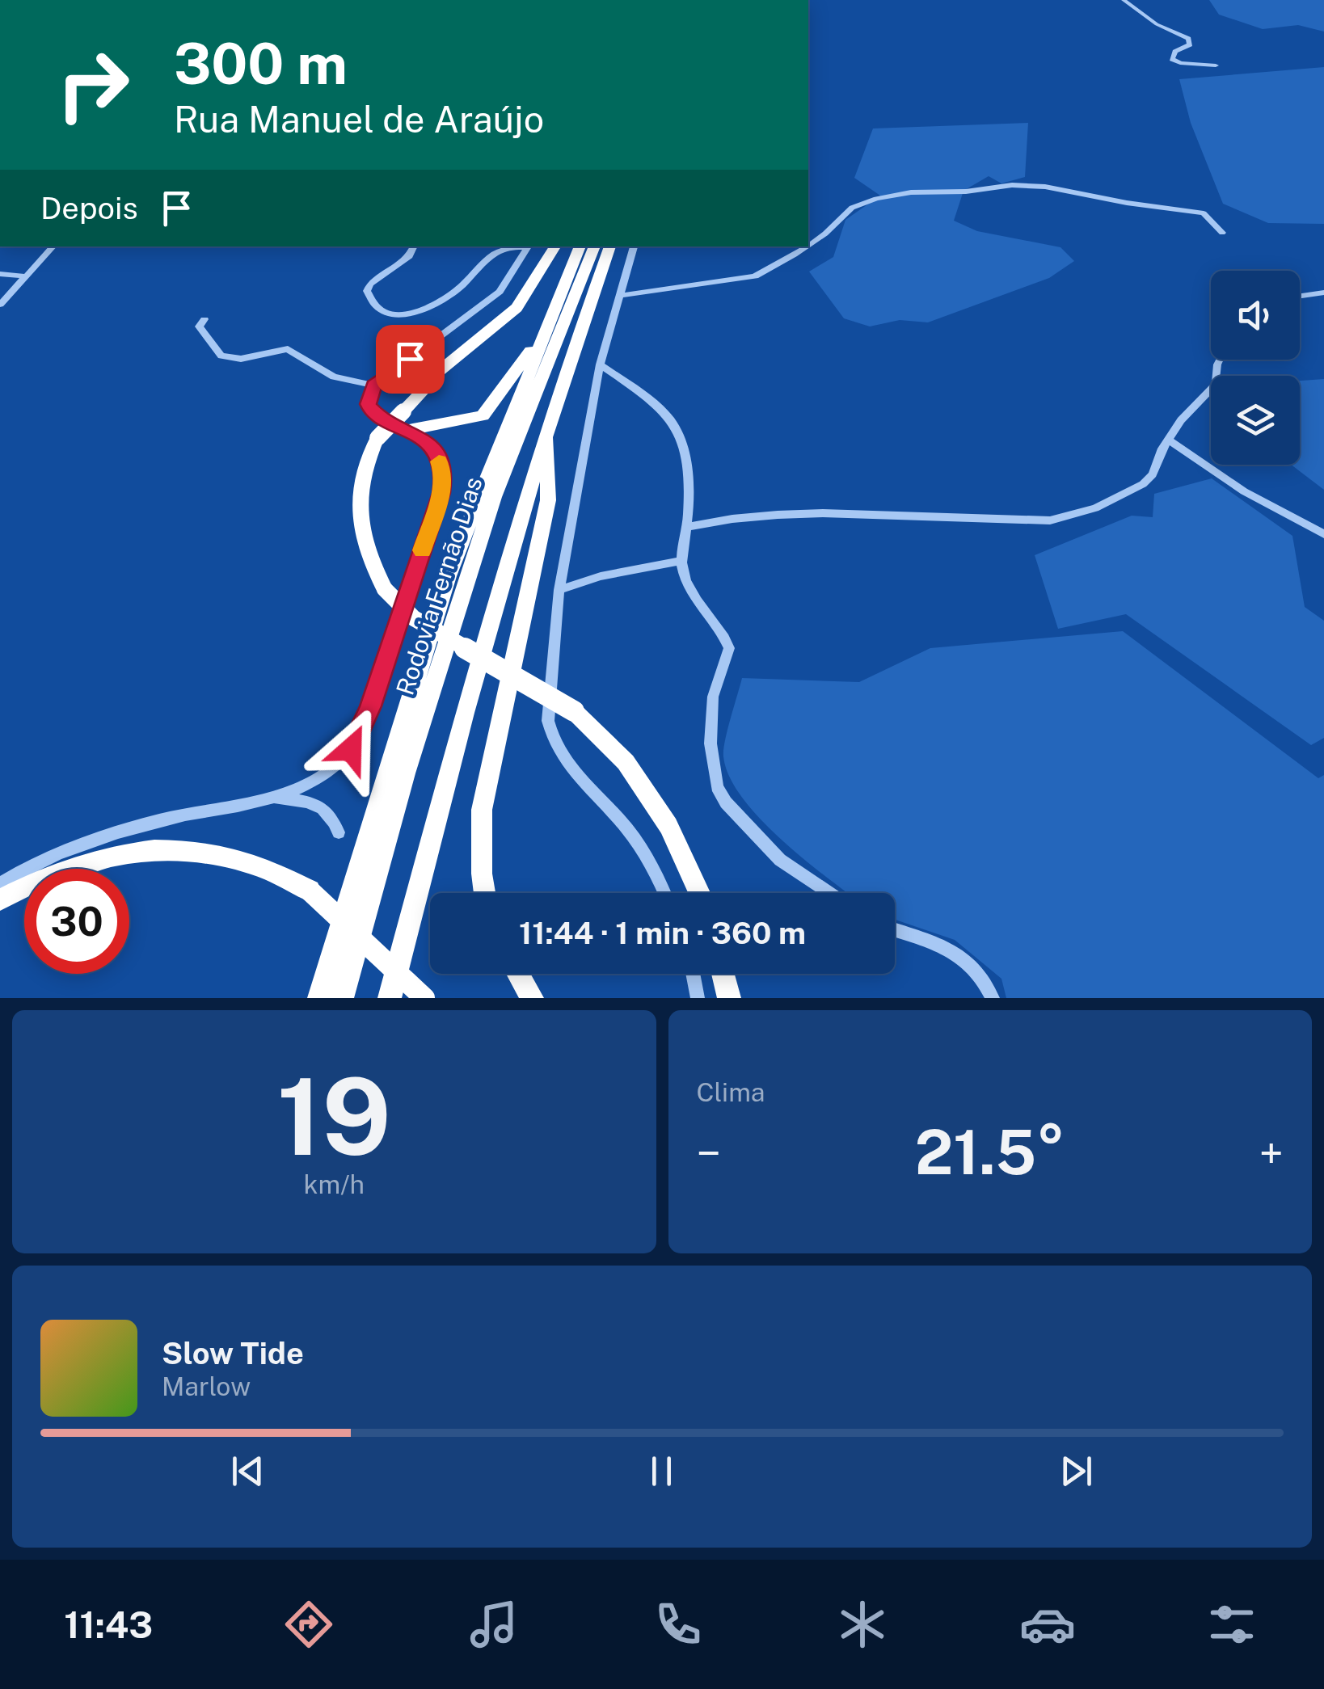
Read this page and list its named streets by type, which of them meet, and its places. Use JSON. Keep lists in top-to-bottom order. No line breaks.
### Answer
{"streets":{"highway":["Rodovia Fernão Dias"]},"page":{"turn":["300 m","Rua Manuel de Araújo"],"then":"Depois","limit":"30","trip":"11:44 · 1 min · 360 m","tile":[["19","km/h"],"Clima"],"heat":["−","21.5°","+"],"song":["Slow Tide","Marlow"],"tabs":"11:43"}}
